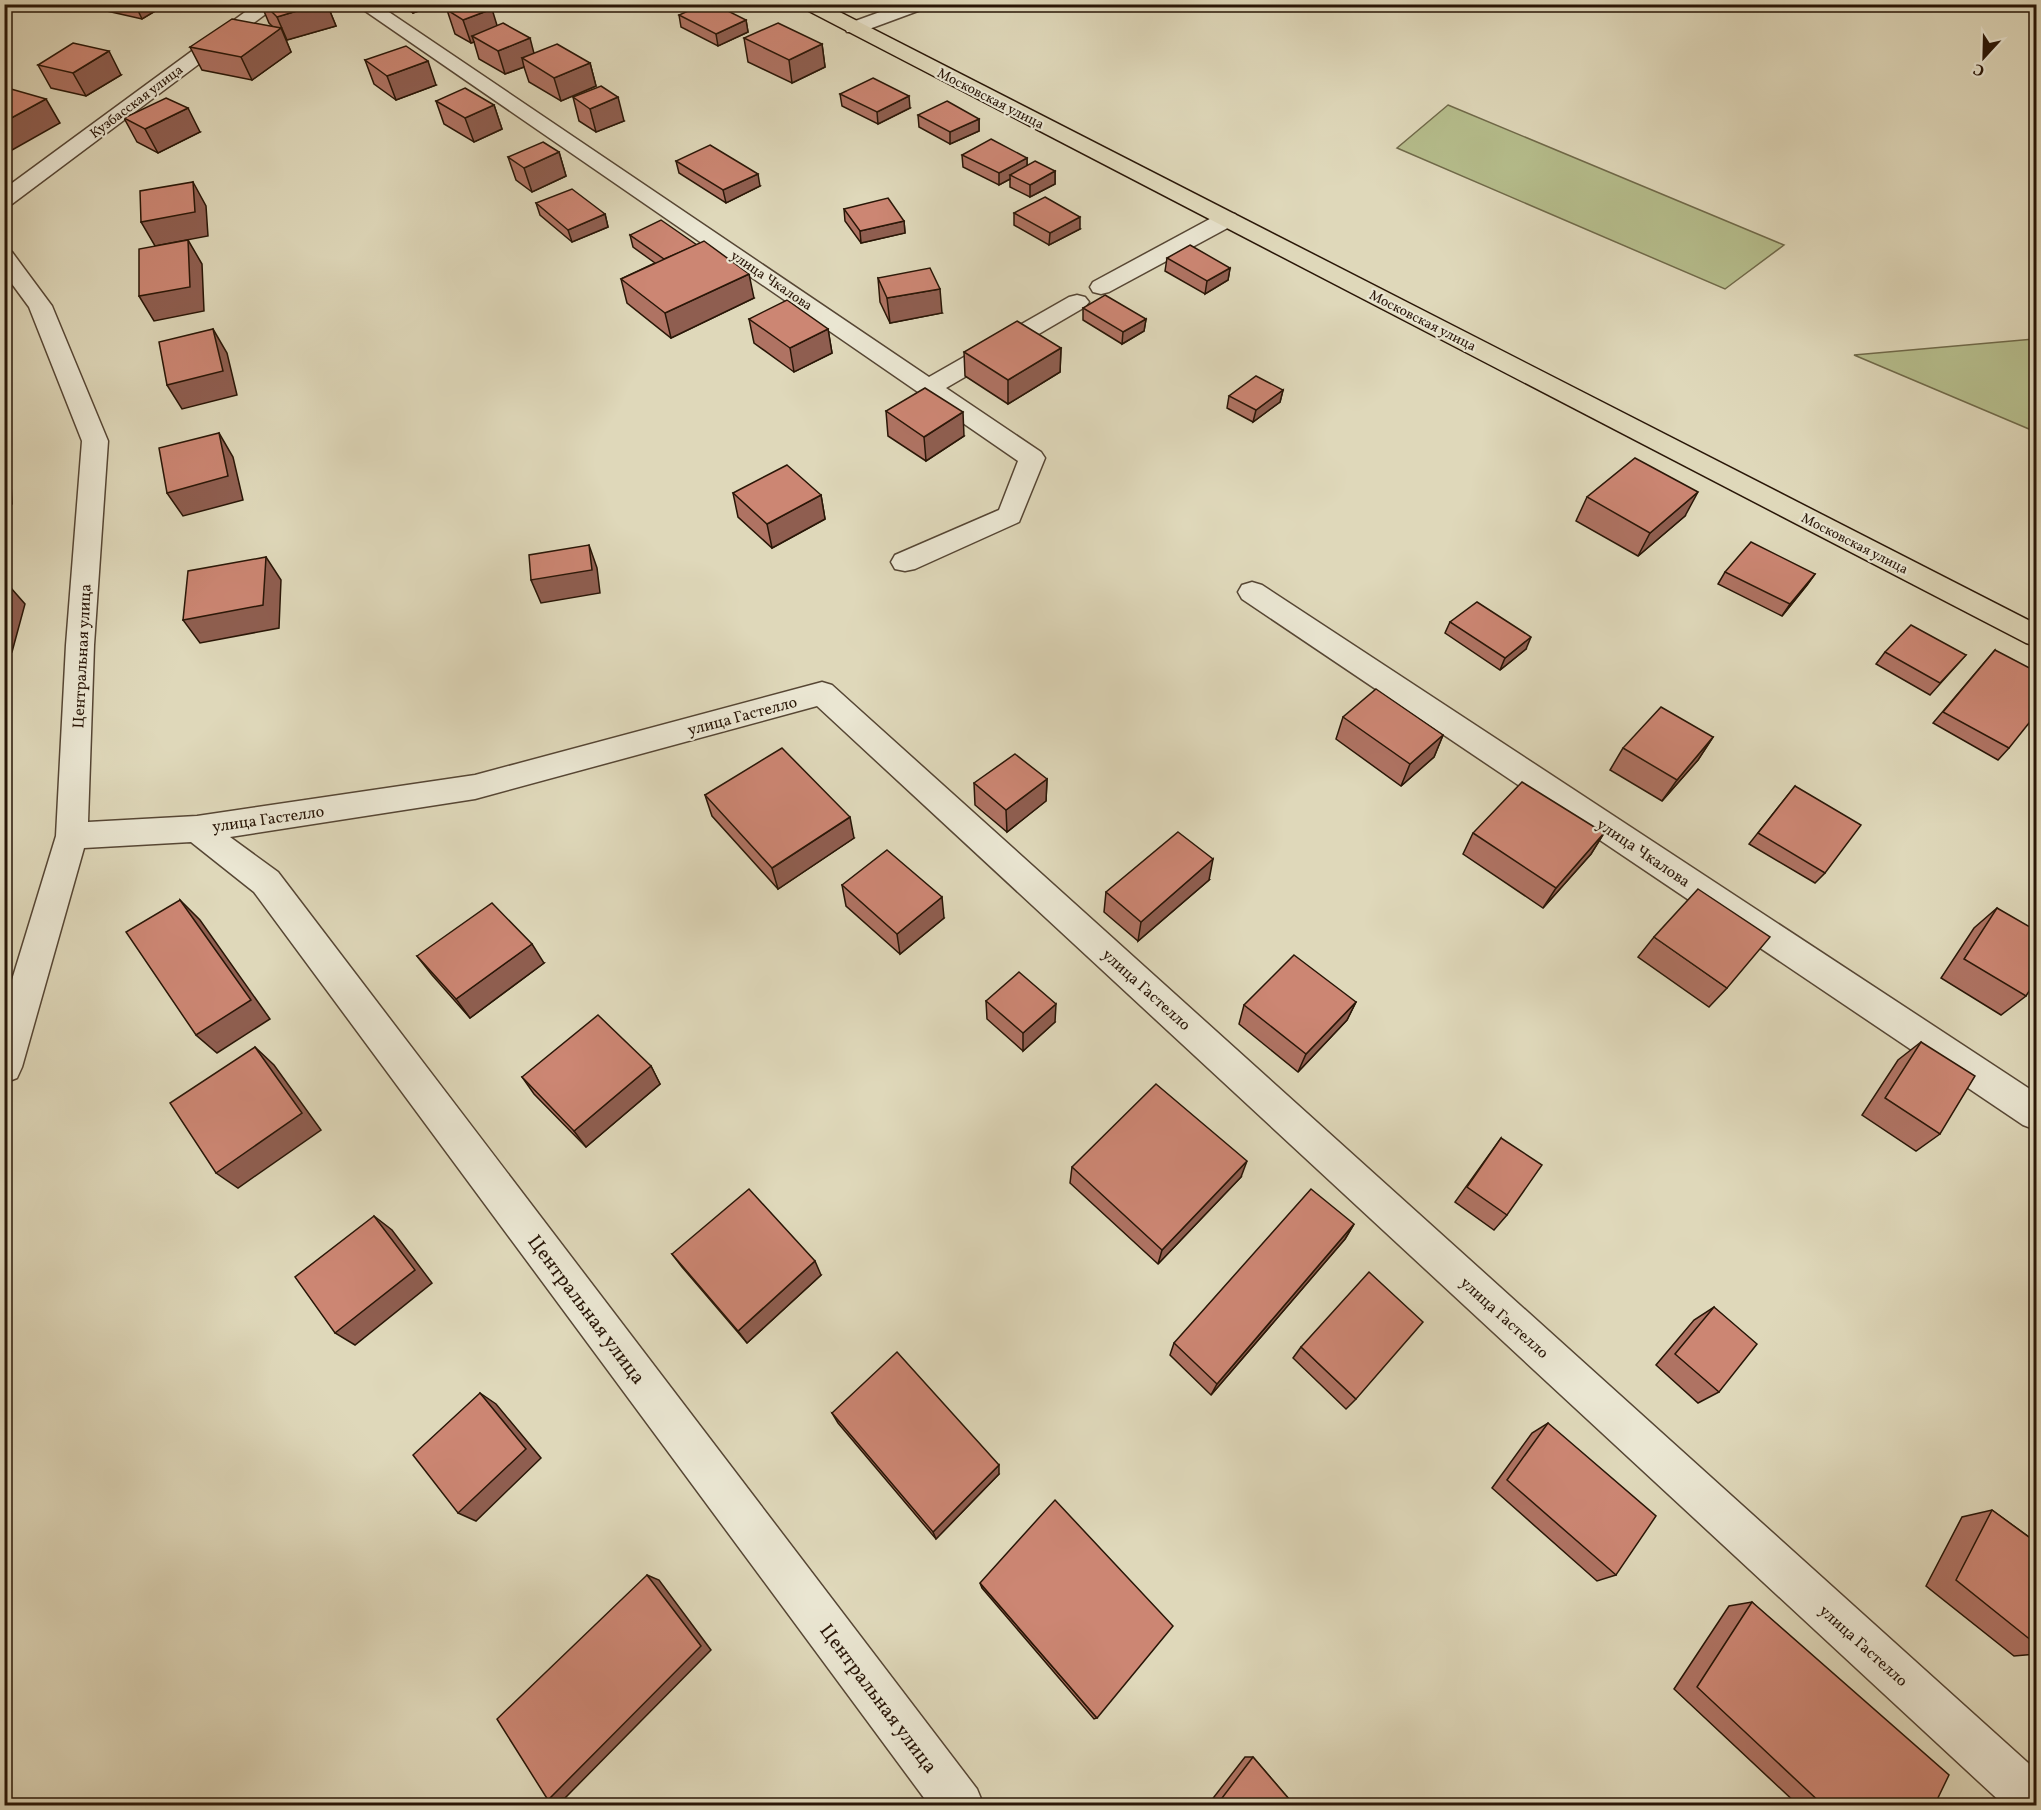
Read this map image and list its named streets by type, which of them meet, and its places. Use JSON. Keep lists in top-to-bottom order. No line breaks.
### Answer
{"streets":{"main road":["Московская улица"],"street":["Кузбасская улица","улица Чкалова","Центральная улица","улица Гастелло"]},"crossings":[["Центральная улица","улица Гастелло"]],"north":"bottom"}
